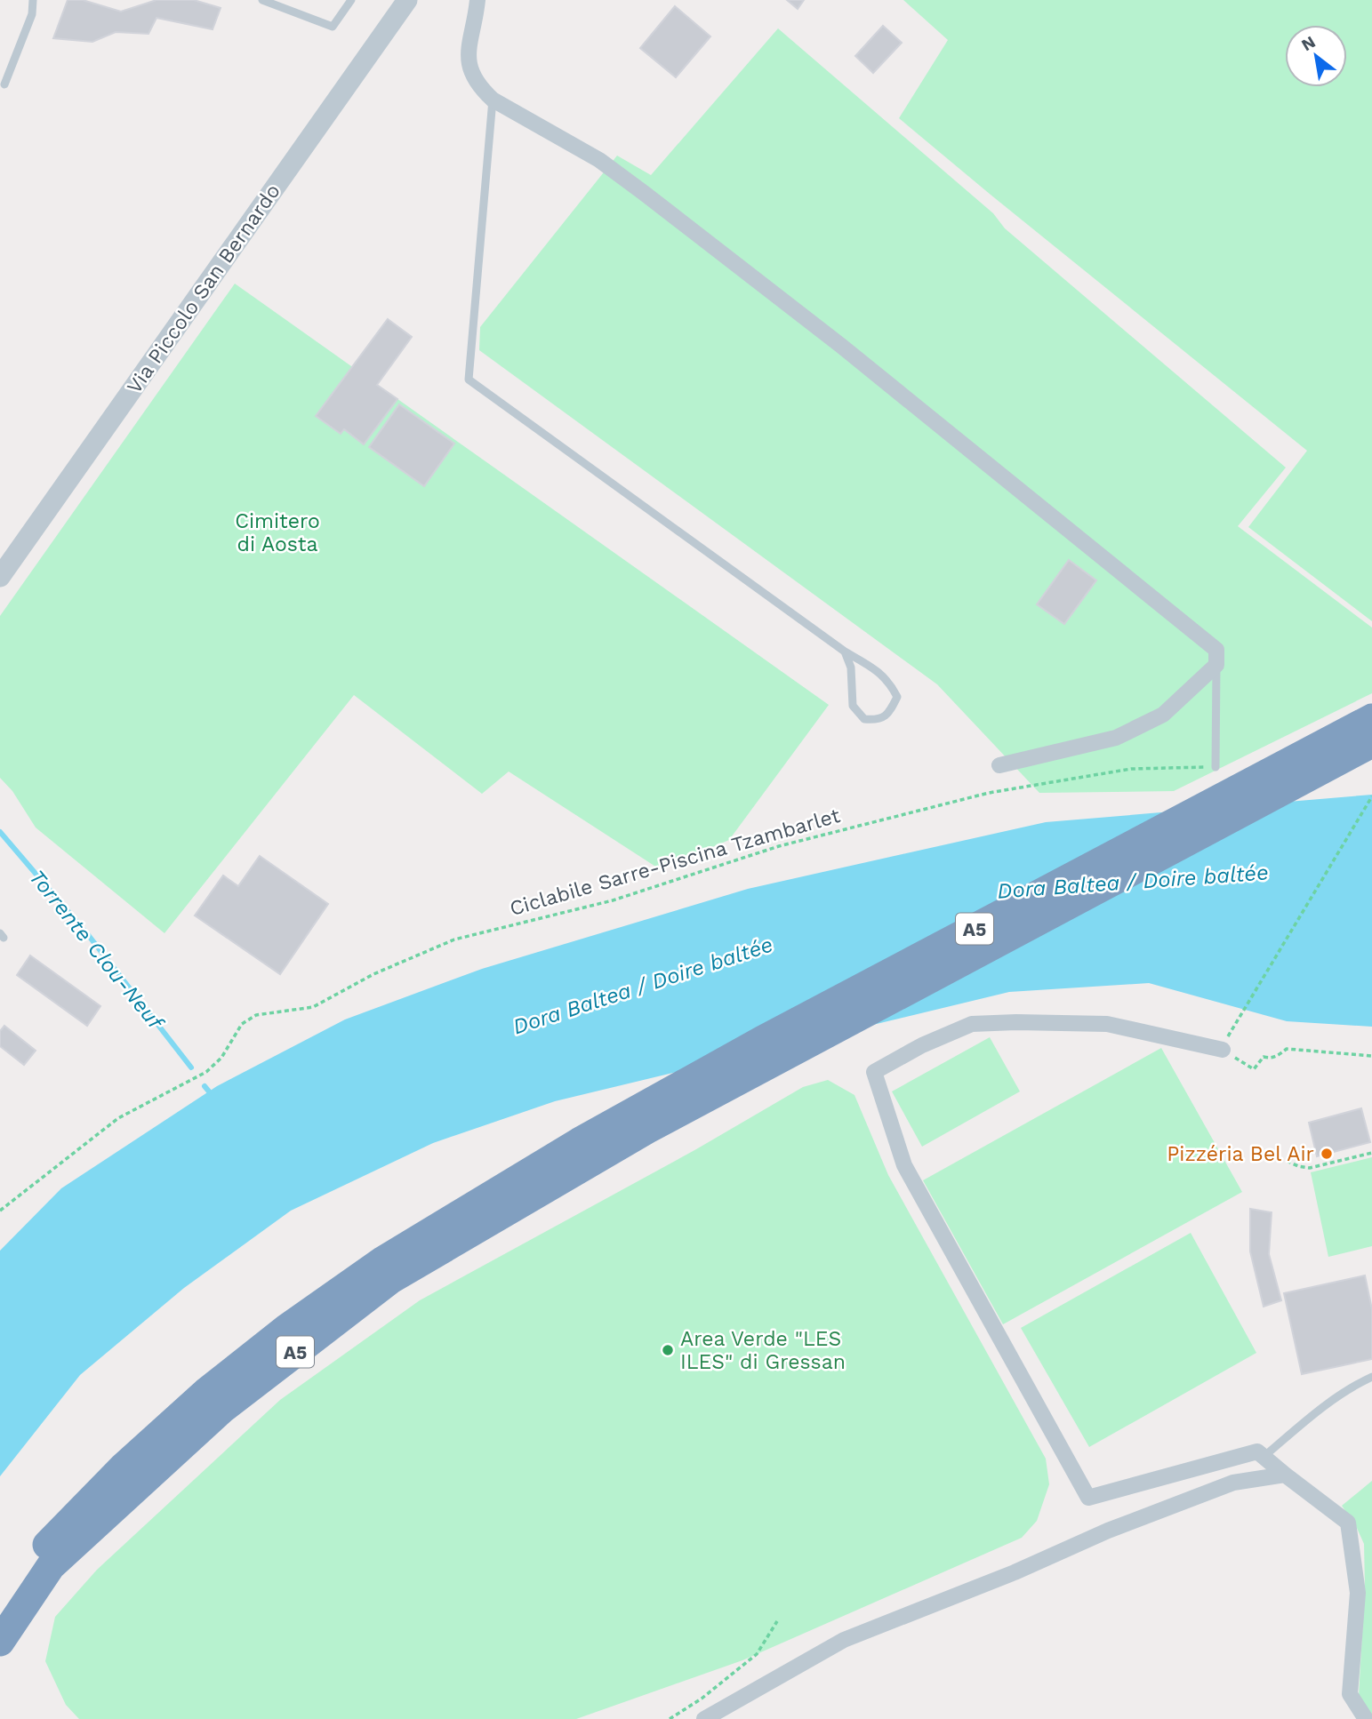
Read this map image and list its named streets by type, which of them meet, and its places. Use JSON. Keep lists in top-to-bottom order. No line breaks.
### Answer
{"streets":{"highway":["A5"],"street":["Via Piccolo San Bernardo"],"path":["Ciclabile Sarre-Piscina Tzambarlet"]},"water":["Dora Baltea / Doire baltée","Torrente Clou-Neuf"],"parks":["Cimitero di Aosta"],"places":["Pizzéria Bel Air","Area Verde \"LES ILES\" di Gressan"],"north":"top left"}
